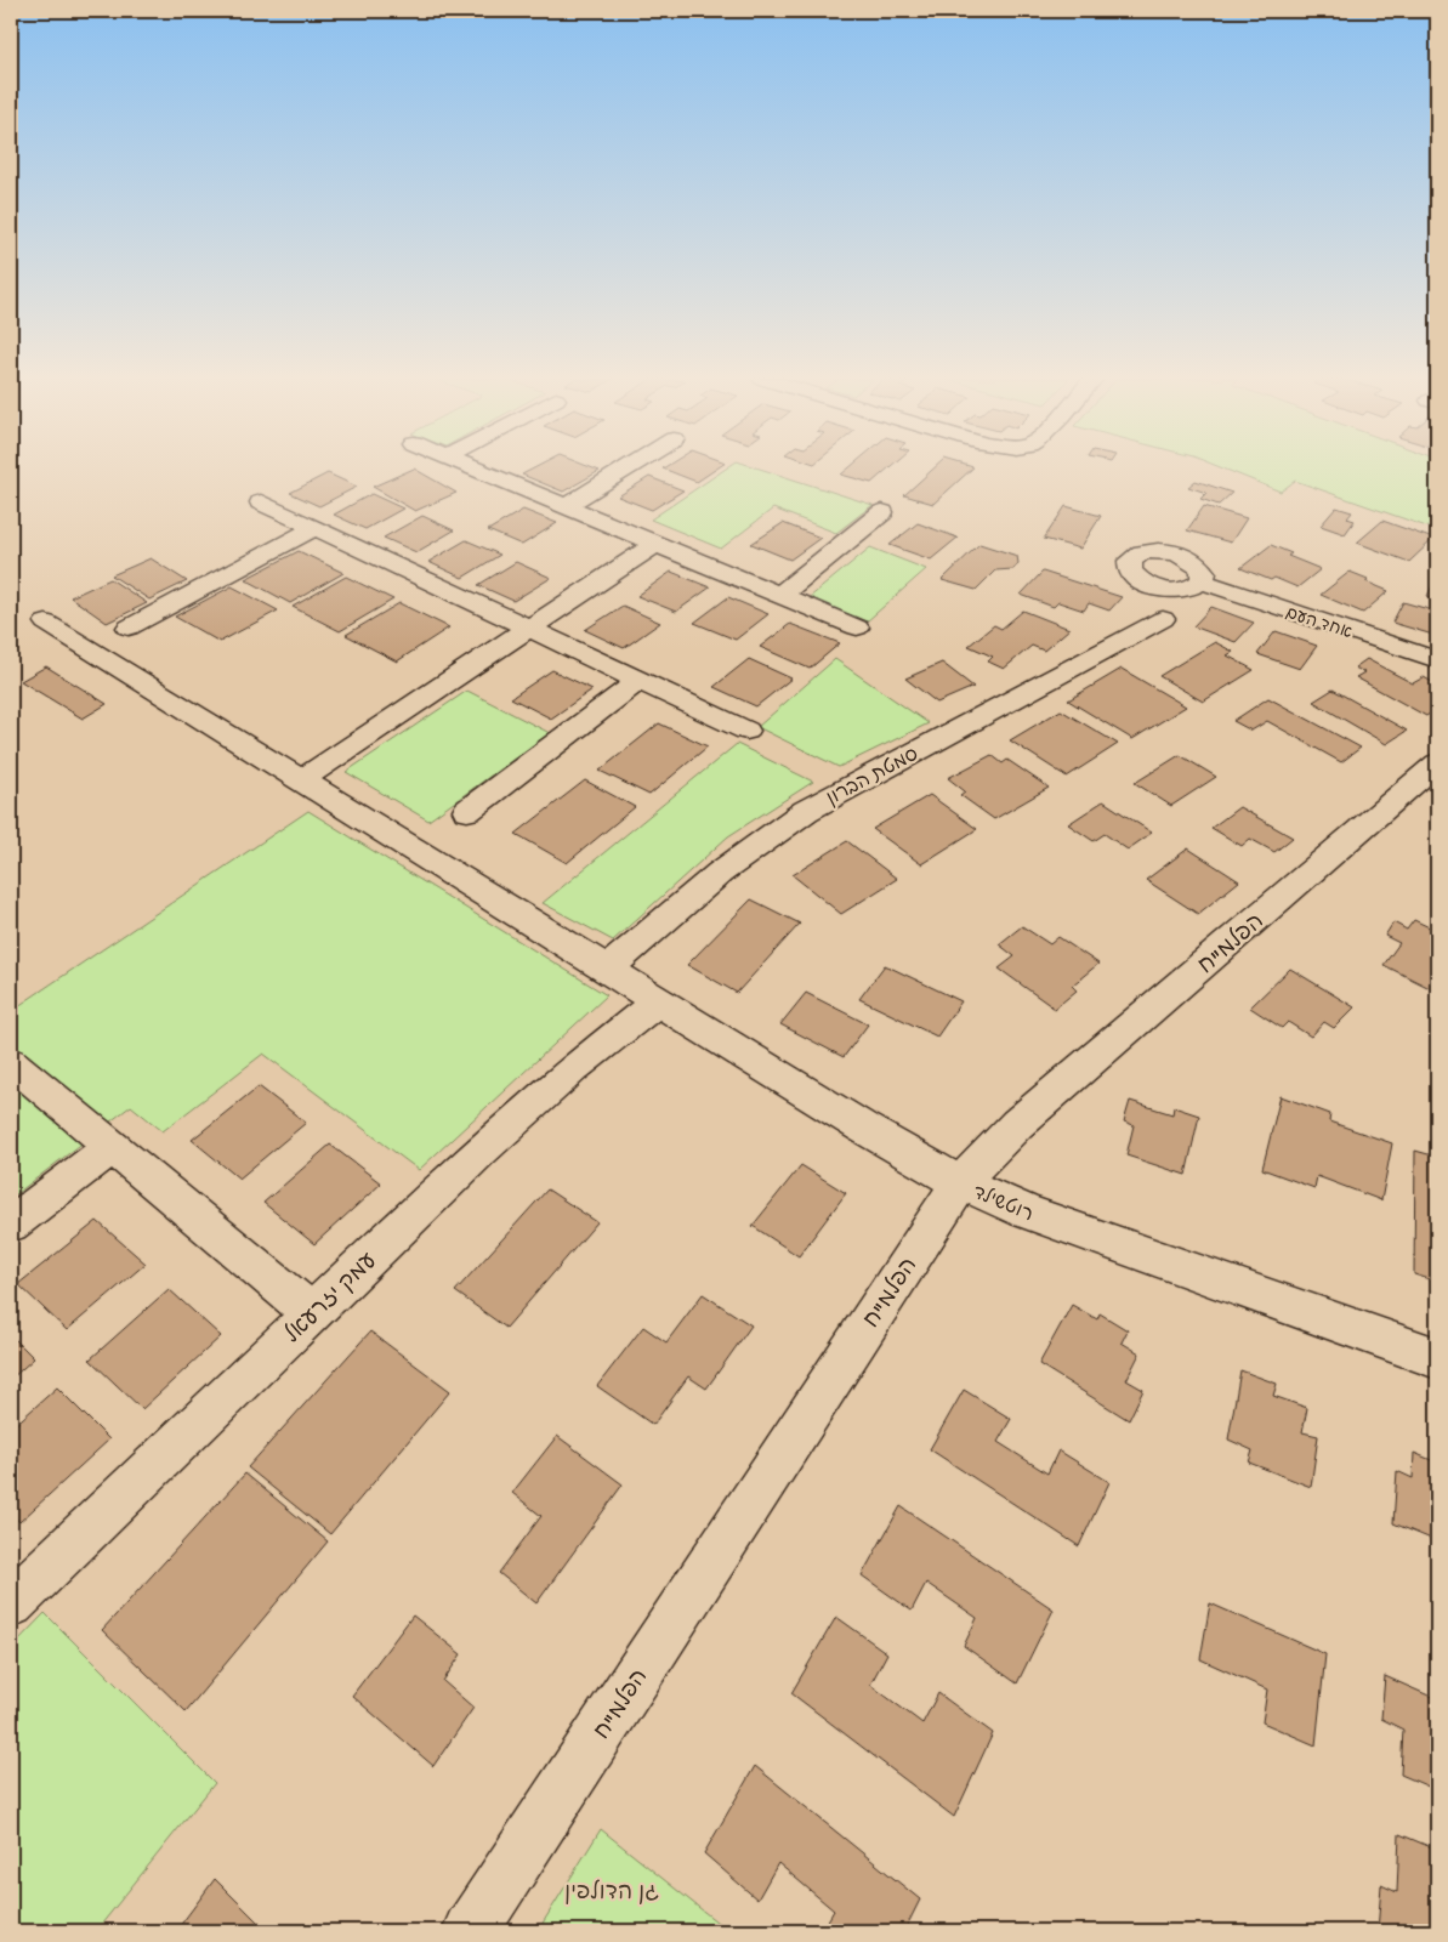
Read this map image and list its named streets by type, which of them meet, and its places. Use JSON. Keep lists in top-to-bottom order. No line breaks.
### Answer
{"streets":{"street":["אחד העם","סמטת הברון","הפלמ\"ח","רוטשילד","עמק יזרעאל"]},"crossings":[["סמטת הברון","רוטשילד"],["הפלמ\"ח","רוטשילד"],["רוטשילד","עמק יזרעאל"]],"parks":["גן הדולפין"]}
